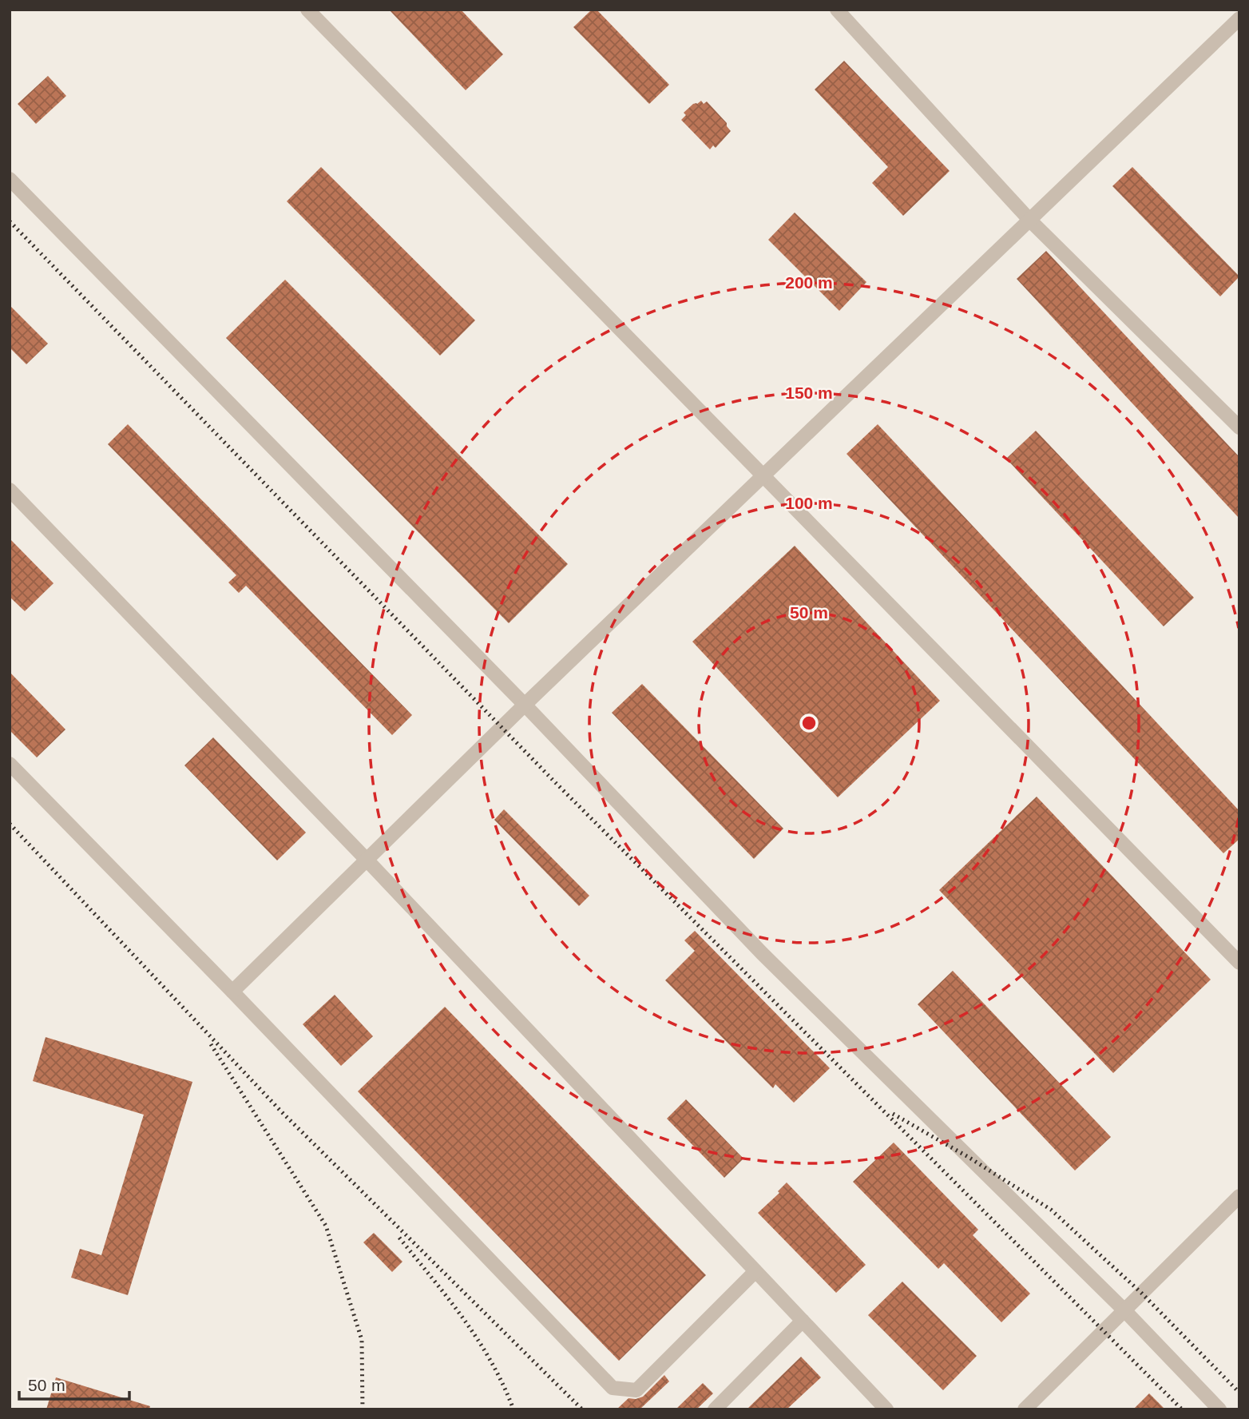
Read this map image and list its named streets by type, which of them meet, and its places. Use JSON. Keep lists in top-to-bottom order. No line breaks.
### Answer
{"scale_bar":"50 m","rings":["200 m","150 m","100 m","50 m"]}
